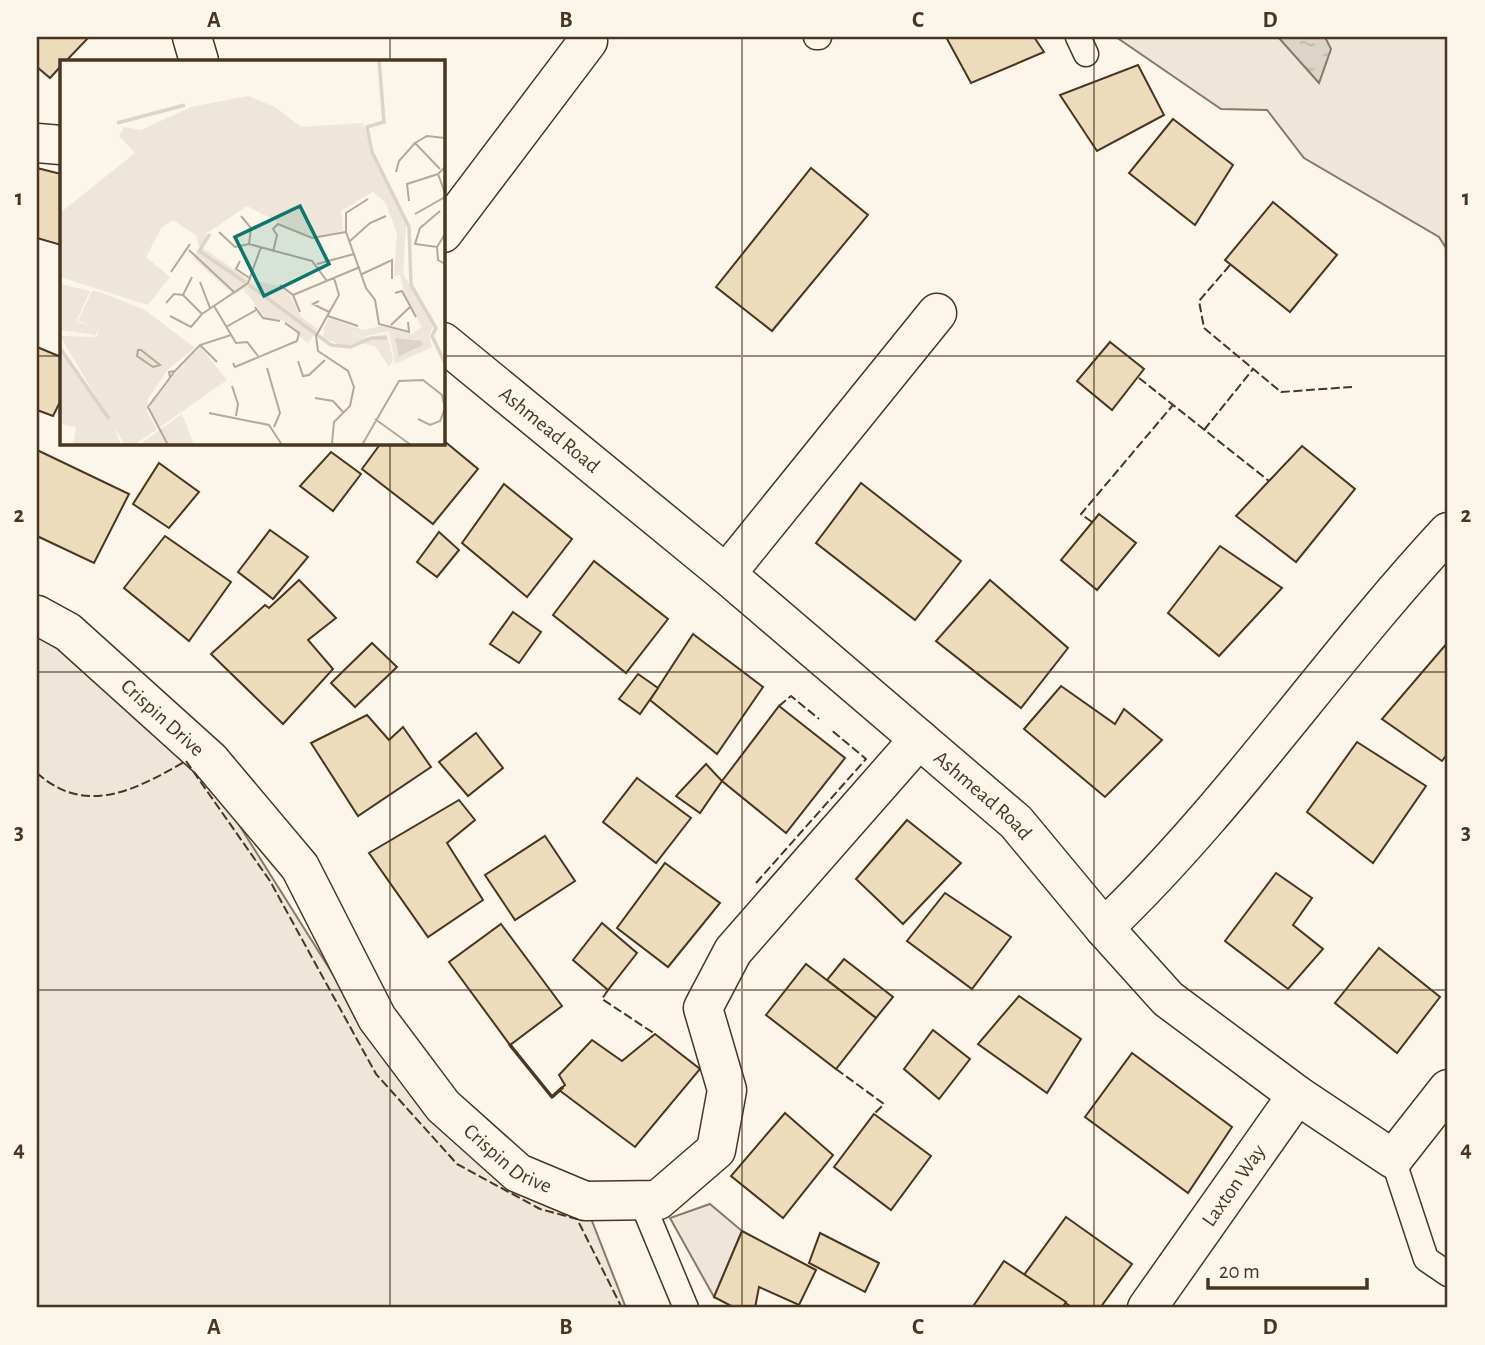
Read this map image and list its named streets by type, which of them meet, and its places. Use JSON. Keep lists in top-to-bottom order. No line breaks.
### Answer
{"streets":{"street":["Ashmead Road","Crispin Drive","Laxton Way"]},"crossings":[["Ashmead Road","Crispin Drive"]],"scale_bar":"20 m","grid":{"columns":["A","B","C","D"],"rows":["1","2","3","4"]}}
